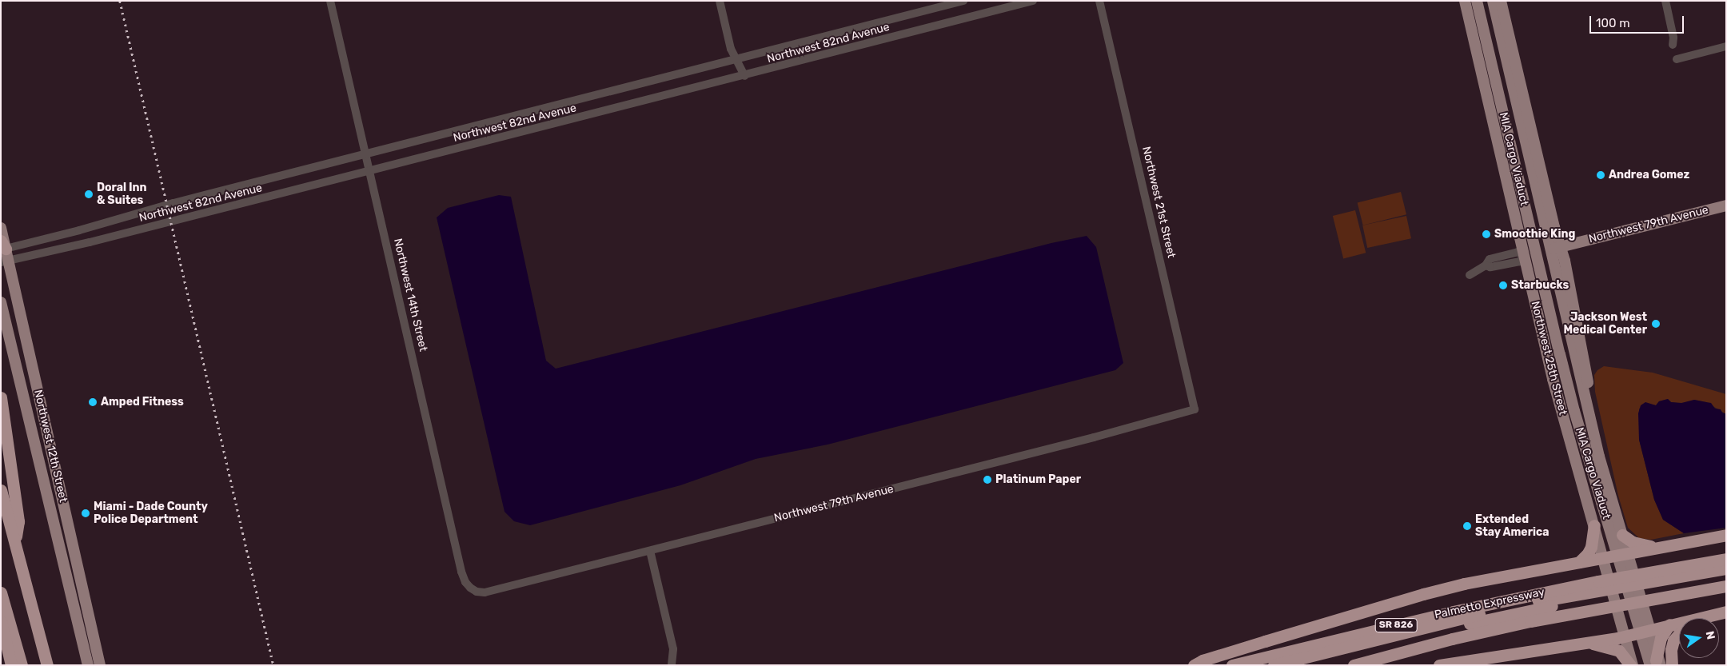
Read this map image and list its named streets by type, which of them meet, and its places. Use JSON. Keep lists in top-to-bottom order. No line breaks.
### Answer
{"streets":{"highway":["Palmetto Expressway","SR 826"],"main road":["MIA Cargo Viaduct","Northwest 79th Avenue","Northwest 25th Street","Northwest 12th Street"],"street":["Northwest 82nd Avenue","Northwest 21st Street","Northwest 14th Street"]},"crossings":[["Northwest 82nd Avenue","Northwest 14th Street"],["Northwest 82nd Avenue","Northwest 12th Street"],["Northwest 21st Street","Northwest 79th Avenue"],["Northwest 79th Avenue","Northwest 14th Street"],["Northwest 79th Avenue","Northwest 25th Street"]],"places":["Andrea Gomez","Doral Inn & Suites","Smoothie King","Starbucks","Jackson West Medical Center","Amped Fitness","Platinum Paper","Miami - Dade County Police Department","Extended Stay America"],"scale_bar":"100 m","north":"right"}
